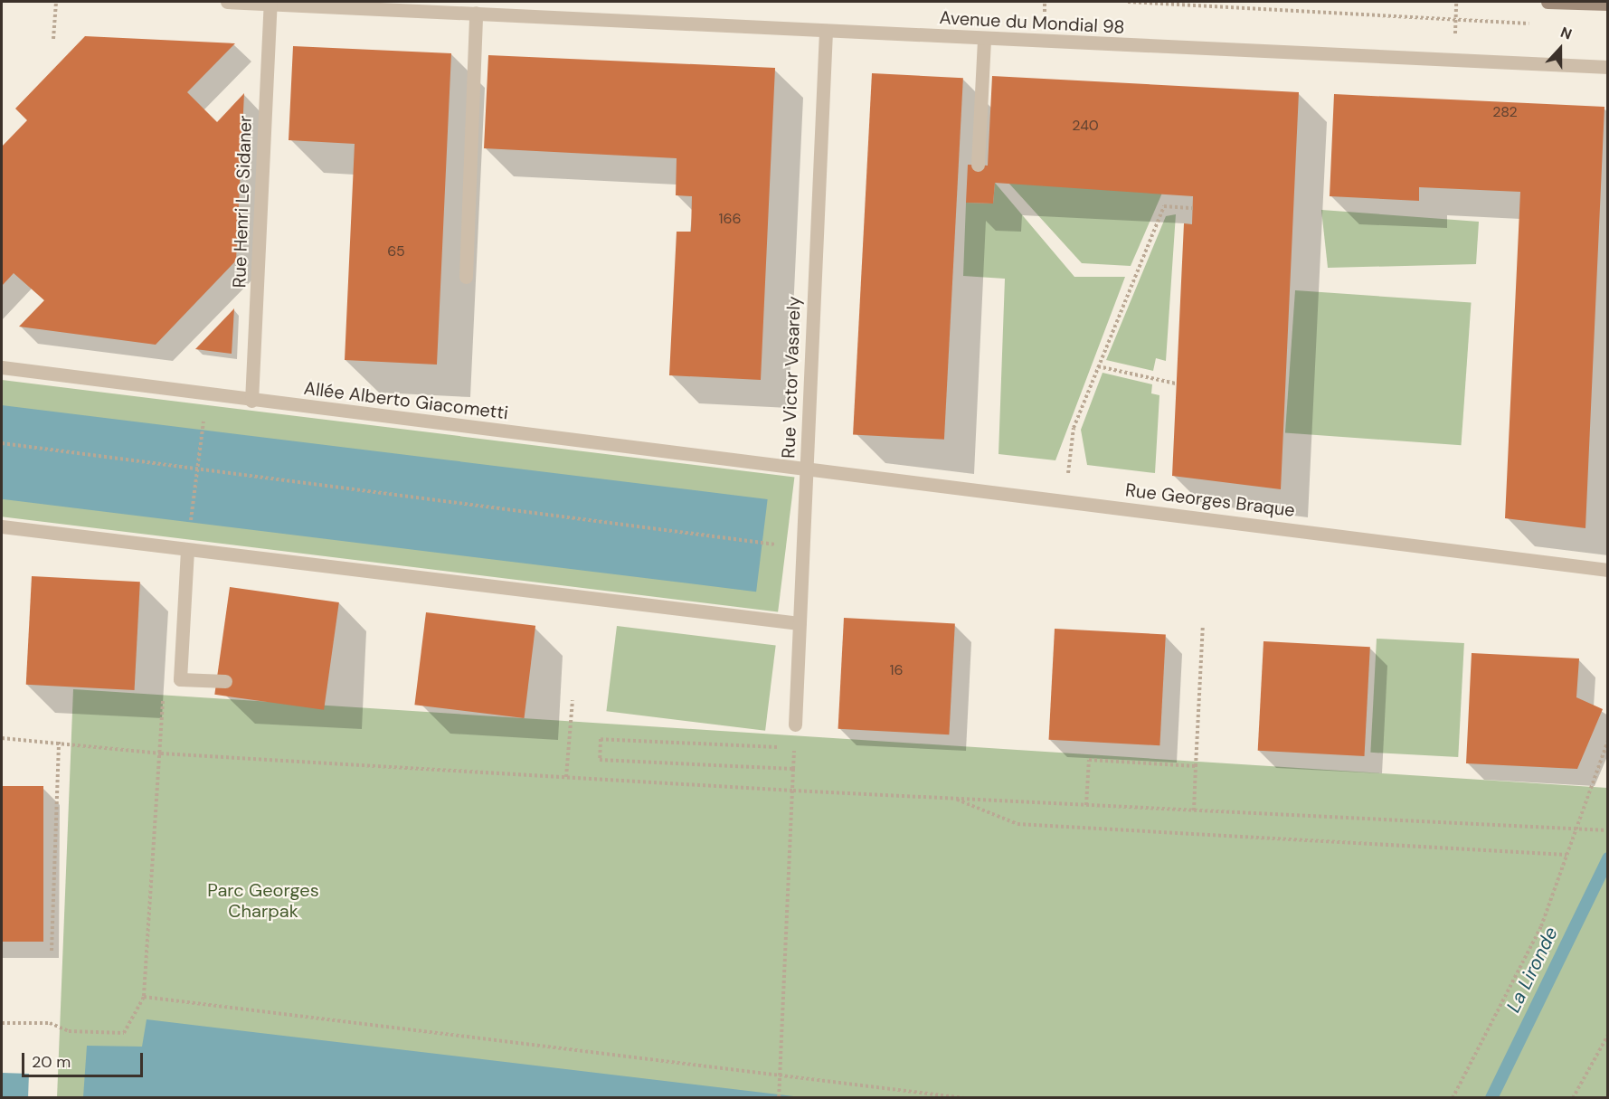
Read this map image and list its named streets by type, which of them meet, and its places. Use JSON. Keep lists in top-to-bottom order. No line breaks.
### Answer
{"streets":{"street":["Avenue du Mondial 98","Rue Henri Le Sidaner","Rue Victor Vasarely","Allée Alberto Giacometti","Rue Georges Braque"]},"crossings":[["Avenue du Mondial 98","Rue Henri Le Sidaner"],["Avenue du Mondial 98","Rue Victor Vasarely"],["Rue Henri Le Sidaner","Allée Alberto Giacometti"],["Rue Victor Vasarely","Allée Alberto Giacometti"],["Rue Victor Vasarely","Rue Georges Braque"],["Allée Alberto Giacometti","Rue Georges Braque"]],"water":["La Lironde"],"parks":["Parc Georges Charpak"],"house_numbers":["282","240","166","65","16"],"scale_bar":"20 m","north":"top"}
